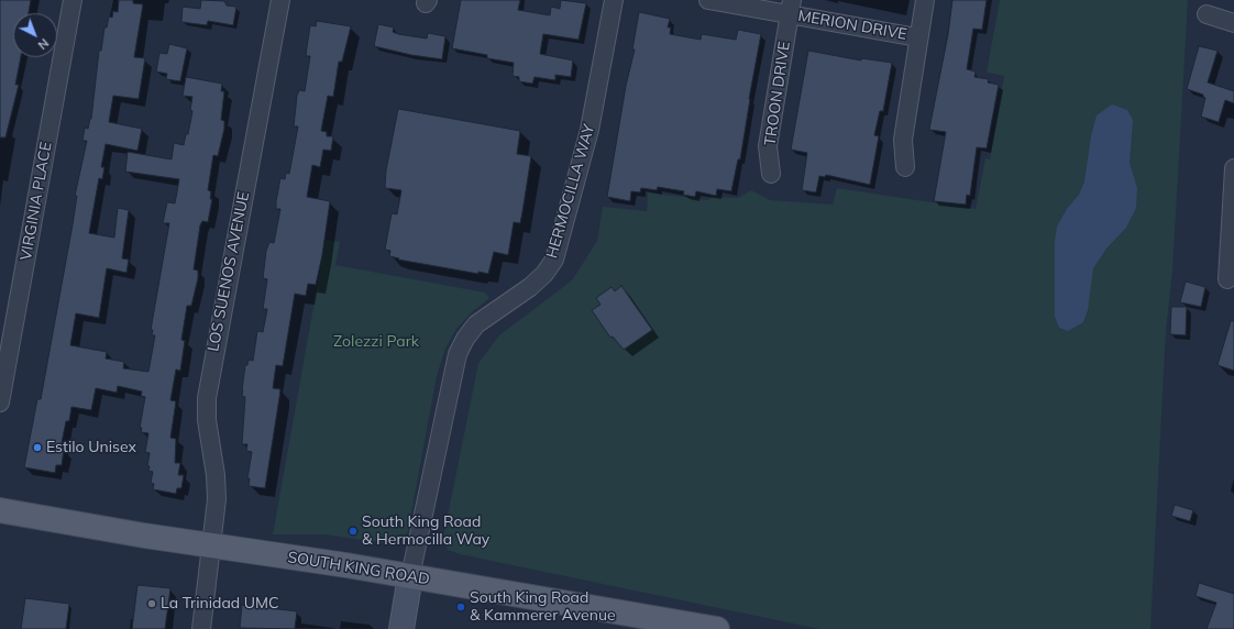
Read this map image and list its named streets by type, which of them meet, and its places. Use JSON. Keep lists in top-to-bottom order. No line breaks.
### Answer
{"streets":{"main road":["SOUTH KING ROAD"],"street":["MERION DRIVE","TROON DRIVE","HERMOCILLA WAY","VIRGINIA PLACE","LOS SUENOS AVENUE"]},"crossings":[["MERION DRIVE","TROON DRIVE"],["HERMOCILLA WAY","SOUTH KING ROAD"],["LOS SUENOS AVENUE","SOUTH KING ROAD"]],"parks":["Zolezzi Park"],"places":["Estilo Unisex","South King Road & Hermocilla Way","La Trinidad UMC","South King Road & Kammerer Avenue"],"north":"bottom right"}
